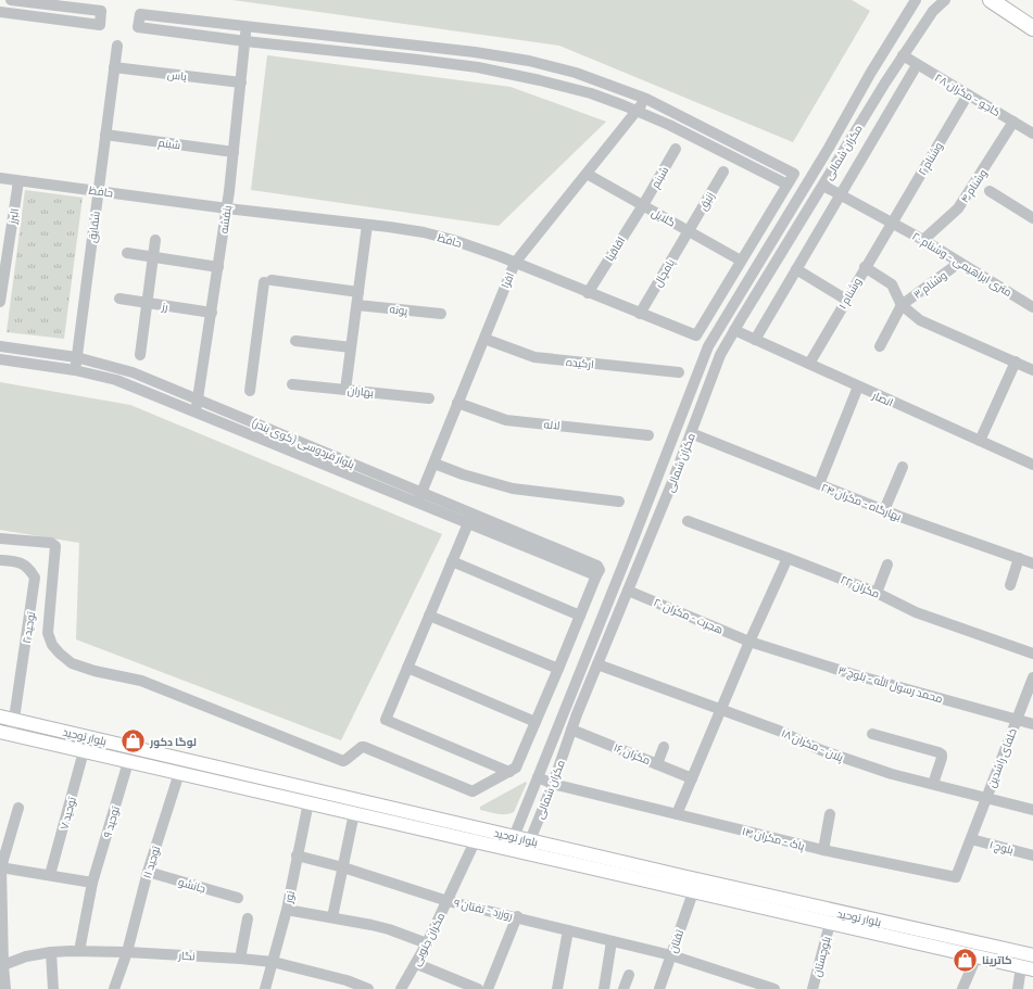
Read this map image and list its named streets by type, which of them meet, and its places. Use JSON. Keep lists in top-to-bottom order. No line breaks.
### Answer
{"streets":{"main road":["بلوار توحید"],"street":["یاس","کاجو - مکران ۲۸","شبنم","مکران شمالی","وشنام ۲","وشنام ۴","حافظ","زنبق","البرز","گلایل","بنفشه","شقایق","اقاقیا","۲۰ متری ابراهیمی - وشنام","پامچال","افرا","وشنام ۳","وشنام ۱","رز","پونه","ارکیده","بهاران","انصار","لاله","بلوار فردوسی (کوی بندر)","بهارگاه - مکران ۲۴","مکران ۲۲","هجرت - مکران ۲۰","توحید ۲","محمد رسول الله - بلوچ ۳","پلان - مکران ۱۸","مکران ۱۶","خلفای راشدین","توحید ۷","توحید ۹","پاک - مکران ۱۴","بلوچ ۱","توحید ۱۱","جانشو","نور","روزرد - تفتان ۹","مکران جنوبی","تفتان","نگار","بلوچستان"]},"crossings":[["یاس","بنفشه"],["یاس","شقایق"],["کاجو - مکران ۲۸","مکران شمالی"],["کاجو - مکران ۲۸","وشنام ۲"],["کاجو - مکران ۲۸","وشنام ۴"],["شبنم","گلایل"],["شبنم","بنفشه"],["شبنم","شقایق"],["شبنم","اقاقیا"],["مکران شمالی","۲۰ متری ابراهیمی - وشنام"],["مکران شمالی","انصار"],["مکران شمالی","بهارگاه - مکران ۲۴"],["مکران شمالی","هجرت - مکران ۲۰"],["مکران شمالی","بلوار توحید"],["مکران شمالی","پلان - مکران ۱۸"],["مکران شمالی","مکران ۱۶"],["مکران شمالی","پاک - مکران ۱۴"],["وشنام ۲","۲۰ متری ابراهیمی - وشنام"],["وشنام ۲","وشنام ۱"],["وشنام ۴","۲۰ متری ابراهیمی - وشنام"],["حافظ","البرز"],["حافظ","گلایل"],["حافظ","بنفشه"],["حافظ","شقایق"],["حافظ","اقاقیا"],["حافظ","پامچال"],["حافظ","افرا"],["زنبق","گلایل"],["زنبق","پامچال"],["گلایل","اقاقیا"],["گلایل","پامچال"],["گلایل","افرا"],["بنفشه","رز"],["بنفشه","بلوار فردوسی (کوی بندر)"],["شقایق","بلوار فردوسی (کوی بندر)"],["۲۰ متری ابراهیمی - وشنام","وشنام ۳"],["۲۰ متری ابراهیمی - وشنام","وشنام ۱"],["افرا","ارکیده"],["افرا","لاله"],["افرا","بلوار فردوسی (کوی بندر)"],["وشنام ۱","انصار"],["هجرت - مکران ۲۰","محمد رسول الله - بلوچ ۳"],["توحید ۲","بلوار توحید"],["محمد رسول الله - بلوچ ۳","خلفای راشدین"],["بلوار توحید","توحید ۷"],["بلوار توحید","توحید ۹"],["بلوار توحید","توحید ۱۱"],["بلوار توحید","نور"],["بلوار توحید","مکران جنوبی"],["بلوار توحید","تفتان"],["بلوار توحید","بلوچستان"],["پلان - مکران ۱۸","خلفای راشدین"],["خلفای راشدین","پاک - مکران ۱۴"],["خلفای راشدین","بلوچ ۱"],["توحید ۹","نگار"],["پاک - مکران ۱۴","بلوچ ۱"],["توحید ۱۱","جانشو"],["توحید ۱۱","نگار"],["نور","روزرد - تفتان ۹"],["نور","نگار"],["روزرد - تفتان ۹","مکران جنوبی"],["روزرد - تفتان ۹","تفتان"]],"places":{"shop":["لوگا دکور","کاترینا"]}}
